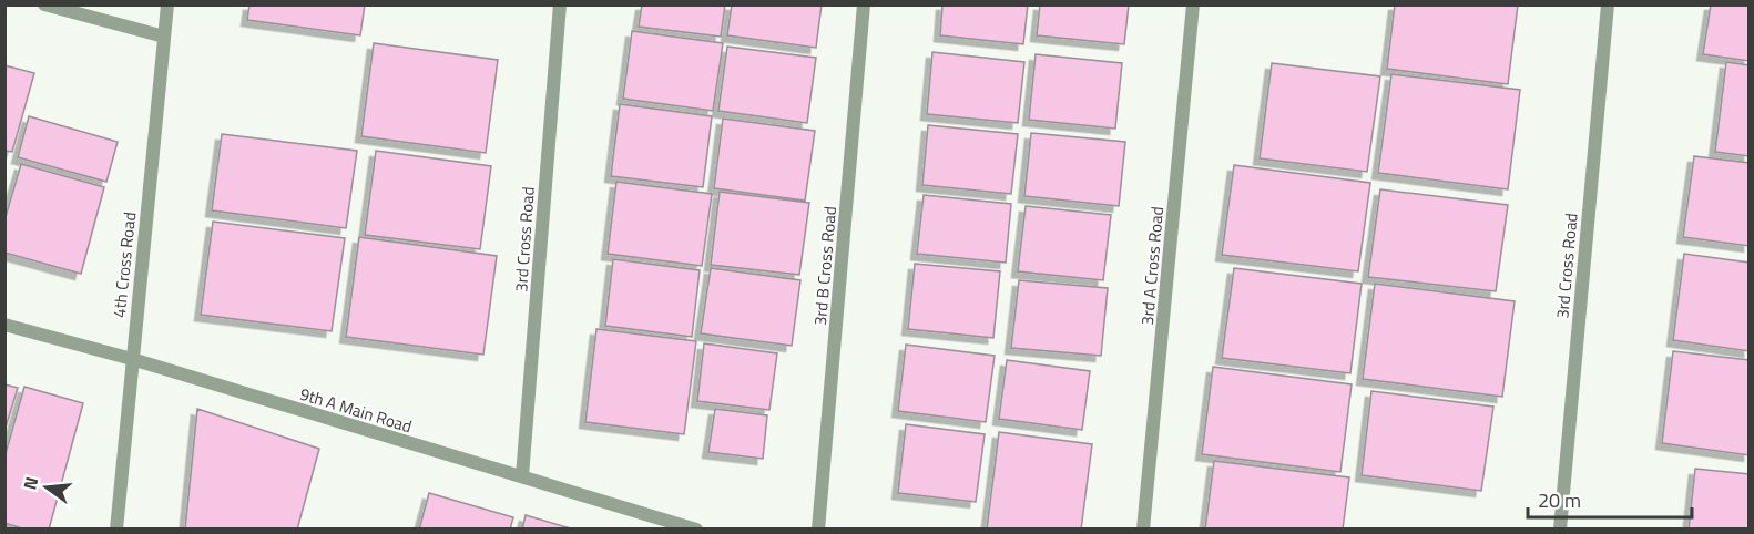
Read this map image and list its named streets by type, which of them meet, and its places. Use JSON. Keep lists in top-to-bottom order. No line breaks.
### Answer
{"streets":{"street":["3rd Cross Road","4th Cross Road","3rd B Cross Road","3rd A Cross Road","9th A Main Road"]},"crossings":[["3rd Cross Road","9th A Main Road"],["4th Cross Road","9th A Main Road"]],"scale_bar":"20 m","north":"left"}
